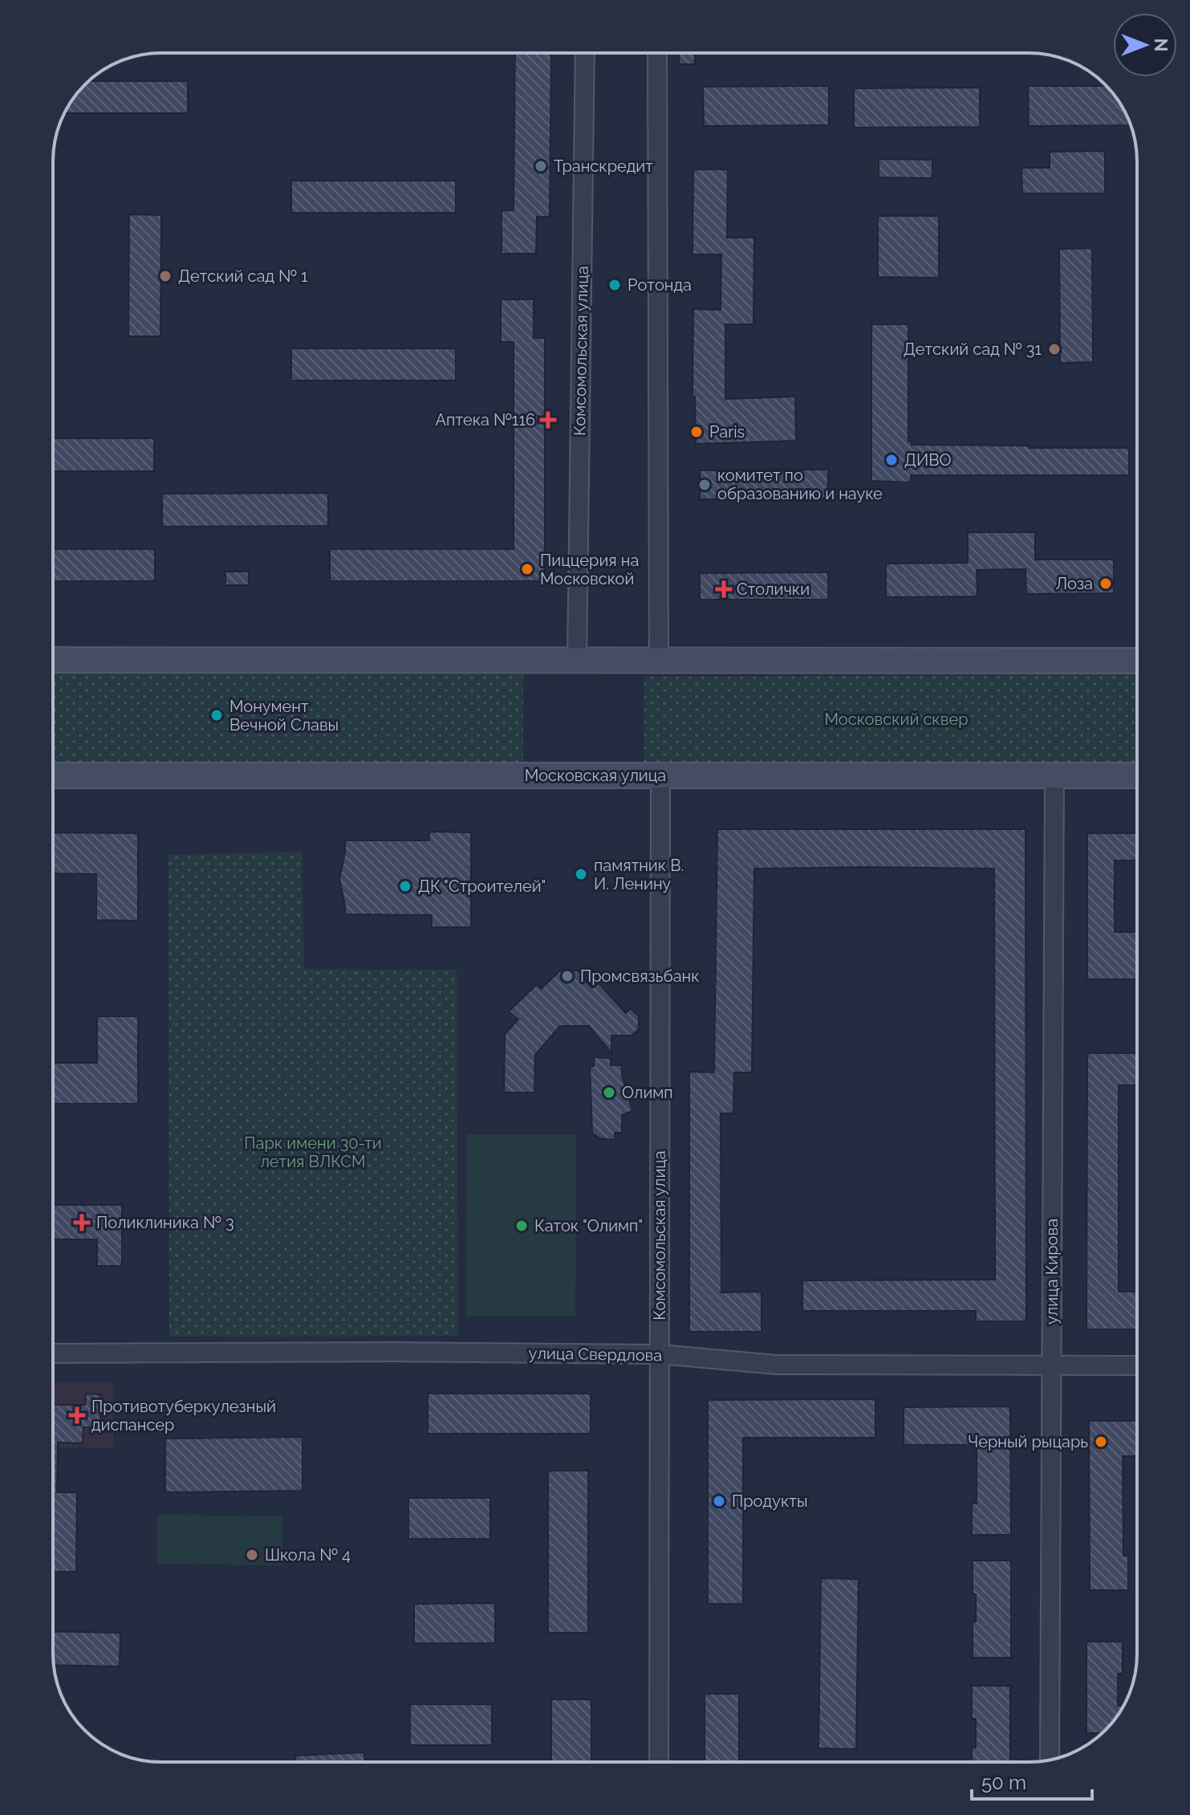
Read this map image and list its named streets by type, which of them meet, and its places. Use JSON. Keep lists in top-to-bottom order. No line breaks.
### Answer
{"streets":{"main road":["Московская улица"],"street":["Комсомольская улица","улица Кирова","улица Свердлова"]},"crossings":[["Комсомольская улица","Московская улица"],["Комсомольская улица","улица Свердлова"],["Московская улица","улица Кирова"],["улица Кирова","улица Свердлова"]],"parks":["Московский сквер","Парк имени 30-ти летия ВЛКСМ"],"places":{"other":["Транскредит","Детский сад № 1","Ротонда","Детский сад № 31","Paris","ДИВО","комитет по образованию и науке","Пиццерия на Московской","Лоза","Монумент Вечной Славы","памятник В. И. Ленину","ДК \"Строителей\"","Промсвязьбанк","Олимп","Каток \"Олимп\"","Черный рыцарь","Продукты","Школа № 4"],"health":["Аптека №116","Столички","Поликлиника № 3","Противотуберкулезный диспансер"]},"scale_bar":"50 m","north":"right"}
